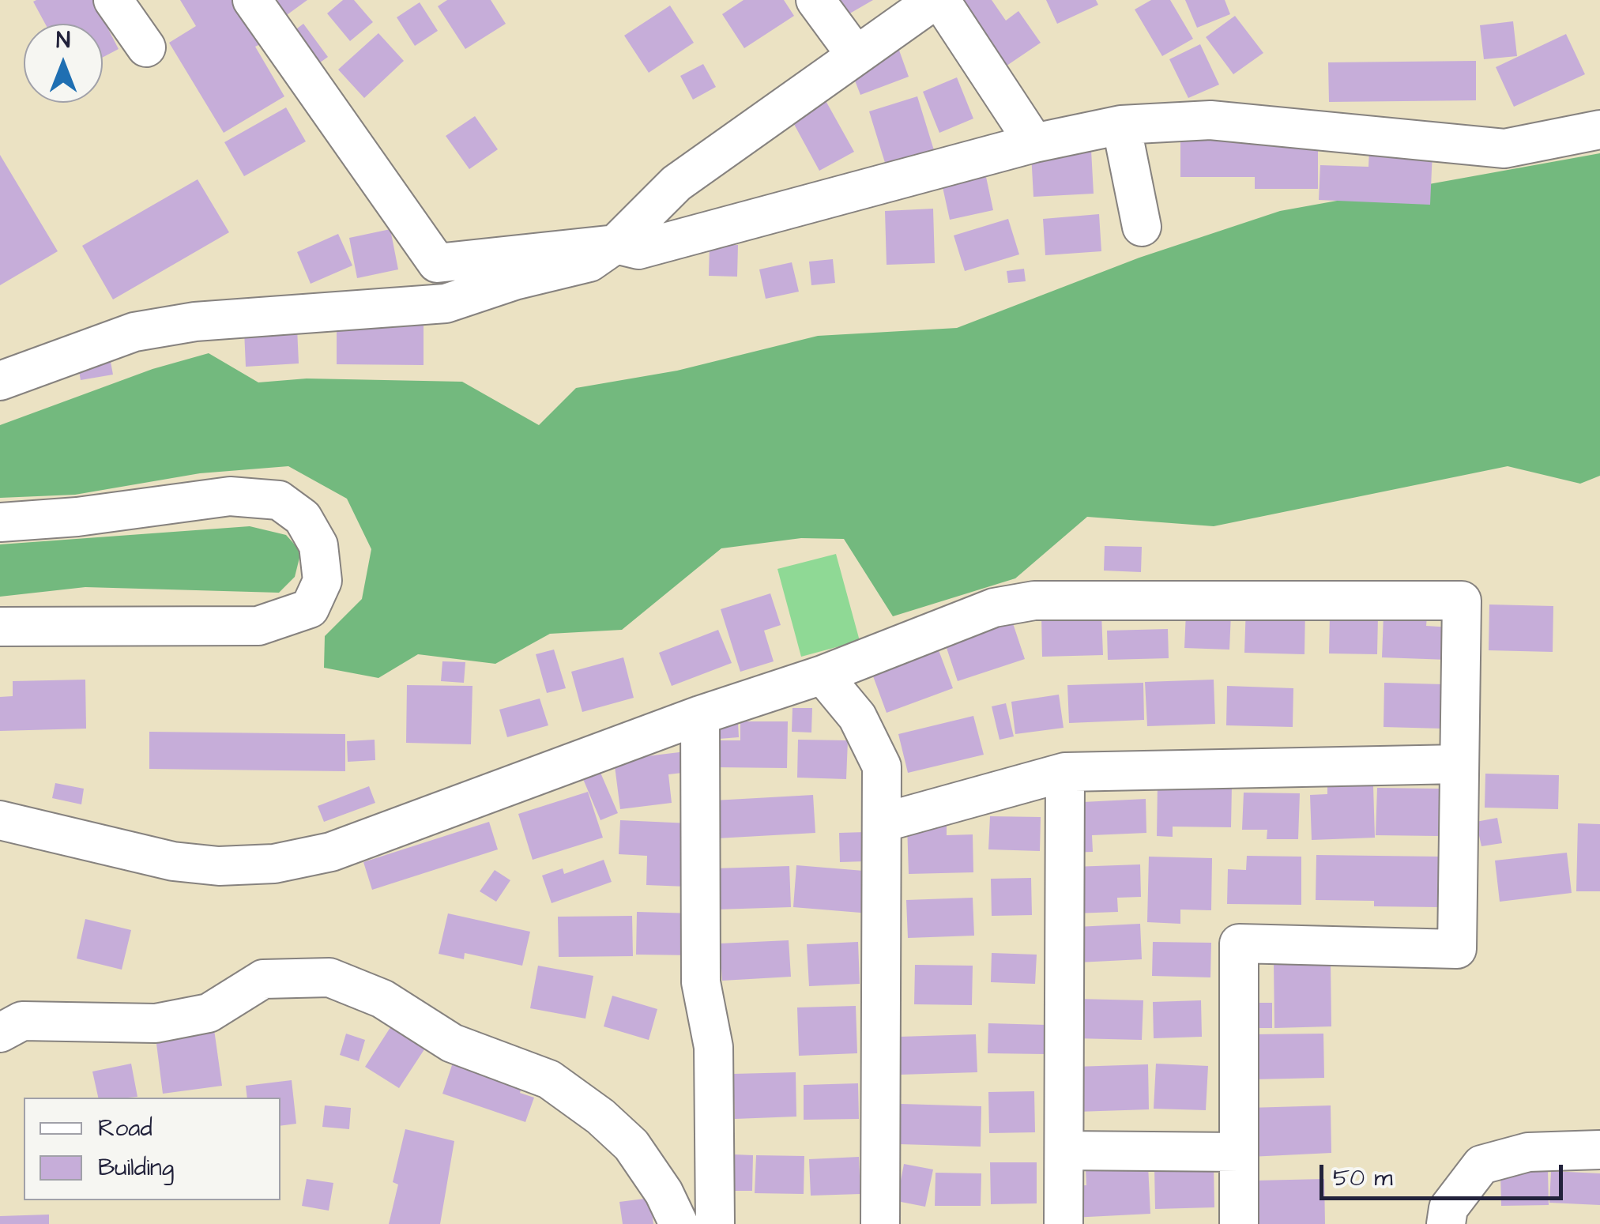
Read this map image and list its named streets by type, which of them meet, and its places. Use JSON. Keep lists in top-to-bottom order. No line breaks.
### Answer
{"legend":["Road","Building"],"scale_bar":"50 m","north":"top"}
